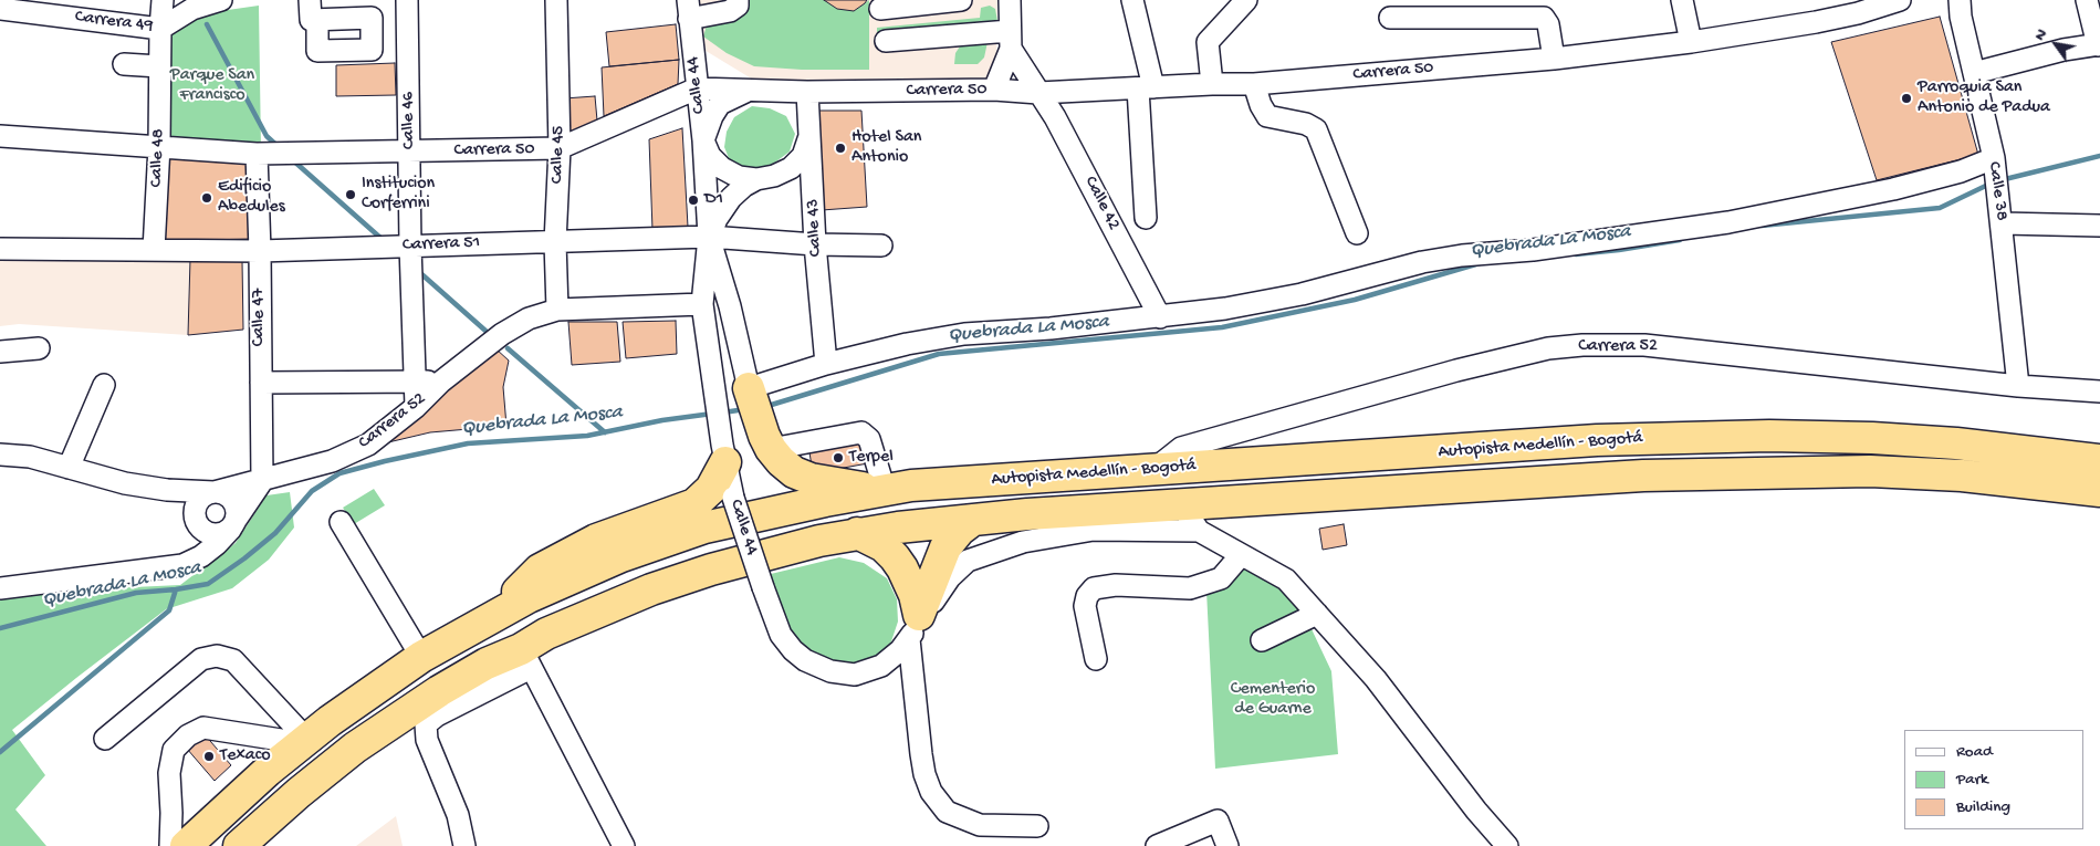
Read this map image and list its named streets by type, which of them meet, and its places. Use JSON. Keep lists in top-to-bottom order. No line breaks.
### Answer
{"streets":{"highway":["Autopista Medellín - Bogotá"],"street":["Carrera 49","Carrera 50","Calle 44","Calle 46","Calle 45","Calle 48","Calle 38","Calle 42","Calle 43","Carrera 51","Calle 47","Carrera 52"]},"crossings":[["Carrera 49","Calle 48"],["Carrera 50","Calle 44"],["Carrera 50","Calle 46"],["Carrera 50","Calle 45"],["Carrera 50","Calle 48"],["Carrera 50","Calle 42"],["Carrera 50","Calle 43"],["Carrera 50","Calle 47"],["Calle 44","Calle 43"],["Calle 44","Carrera 51"],["Calle 44","Carrera 52"],["Calle 46","Carrera 51"],["Calle 46","Carrera 52"],["Calle 45","Carrera 51"],["Calle 45","Carrera 52"],["Calle 48","Carrera 51"],["Calle 38","Carrera 52"],["Calle 43","Carrera 51"],["Carrera 51","Calle 47"],["Calle 47","Carrera 52"],["Carrera 52","Autopista Medellín - Bogotá"]],"water":["Quebrada La Mosca"],"parks":["Parque San Francisco","Cementerio de Guarne"],"places":["Parroquia San Antonio de Padua","Hotel San Antonio","Institucion Corferrini","Edificio Abedules","D1","Terpel","Texaco"],"legend":["Road","Park","Building"],"north":"top left"}
